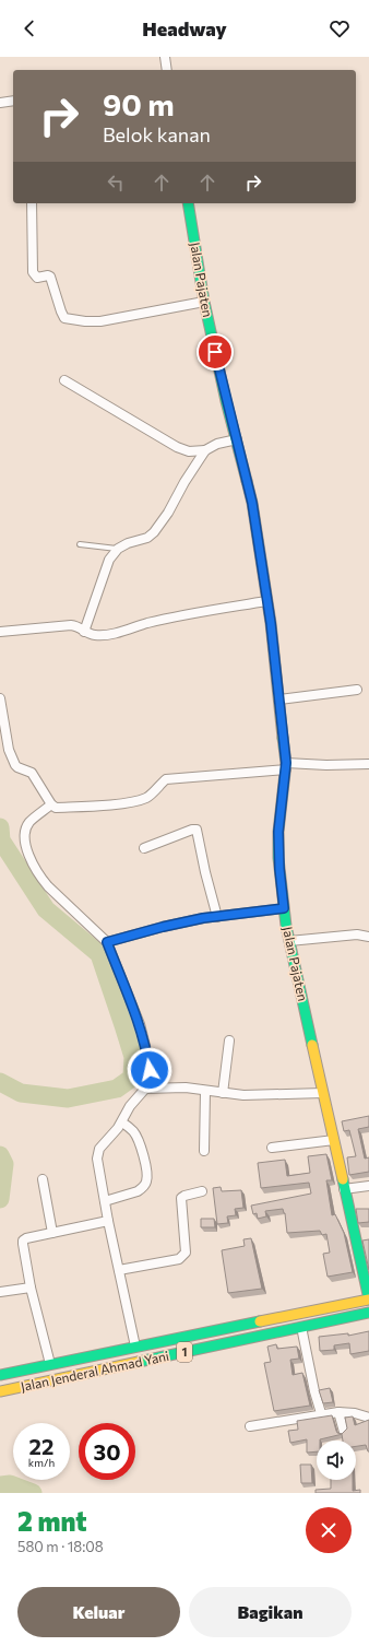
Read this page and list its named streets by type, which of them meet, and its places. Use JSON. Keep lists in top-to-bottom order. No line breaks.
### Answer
{"streets":{"main road":["Jalan Pajaten","1","Jalan Jenderal Ahmad Yani"]},"crossings":[["Jalan Pajaten","Jalan Jenderal Ahmad Yani"]],"page":{"header":"Headway","turn":["90 m","Belok kanan"],"speed":"22 km/h","limit":"30","heading":["2 mnt","580 m · 18:08"],"buttons":["Keluar","Bagikan"]}}
